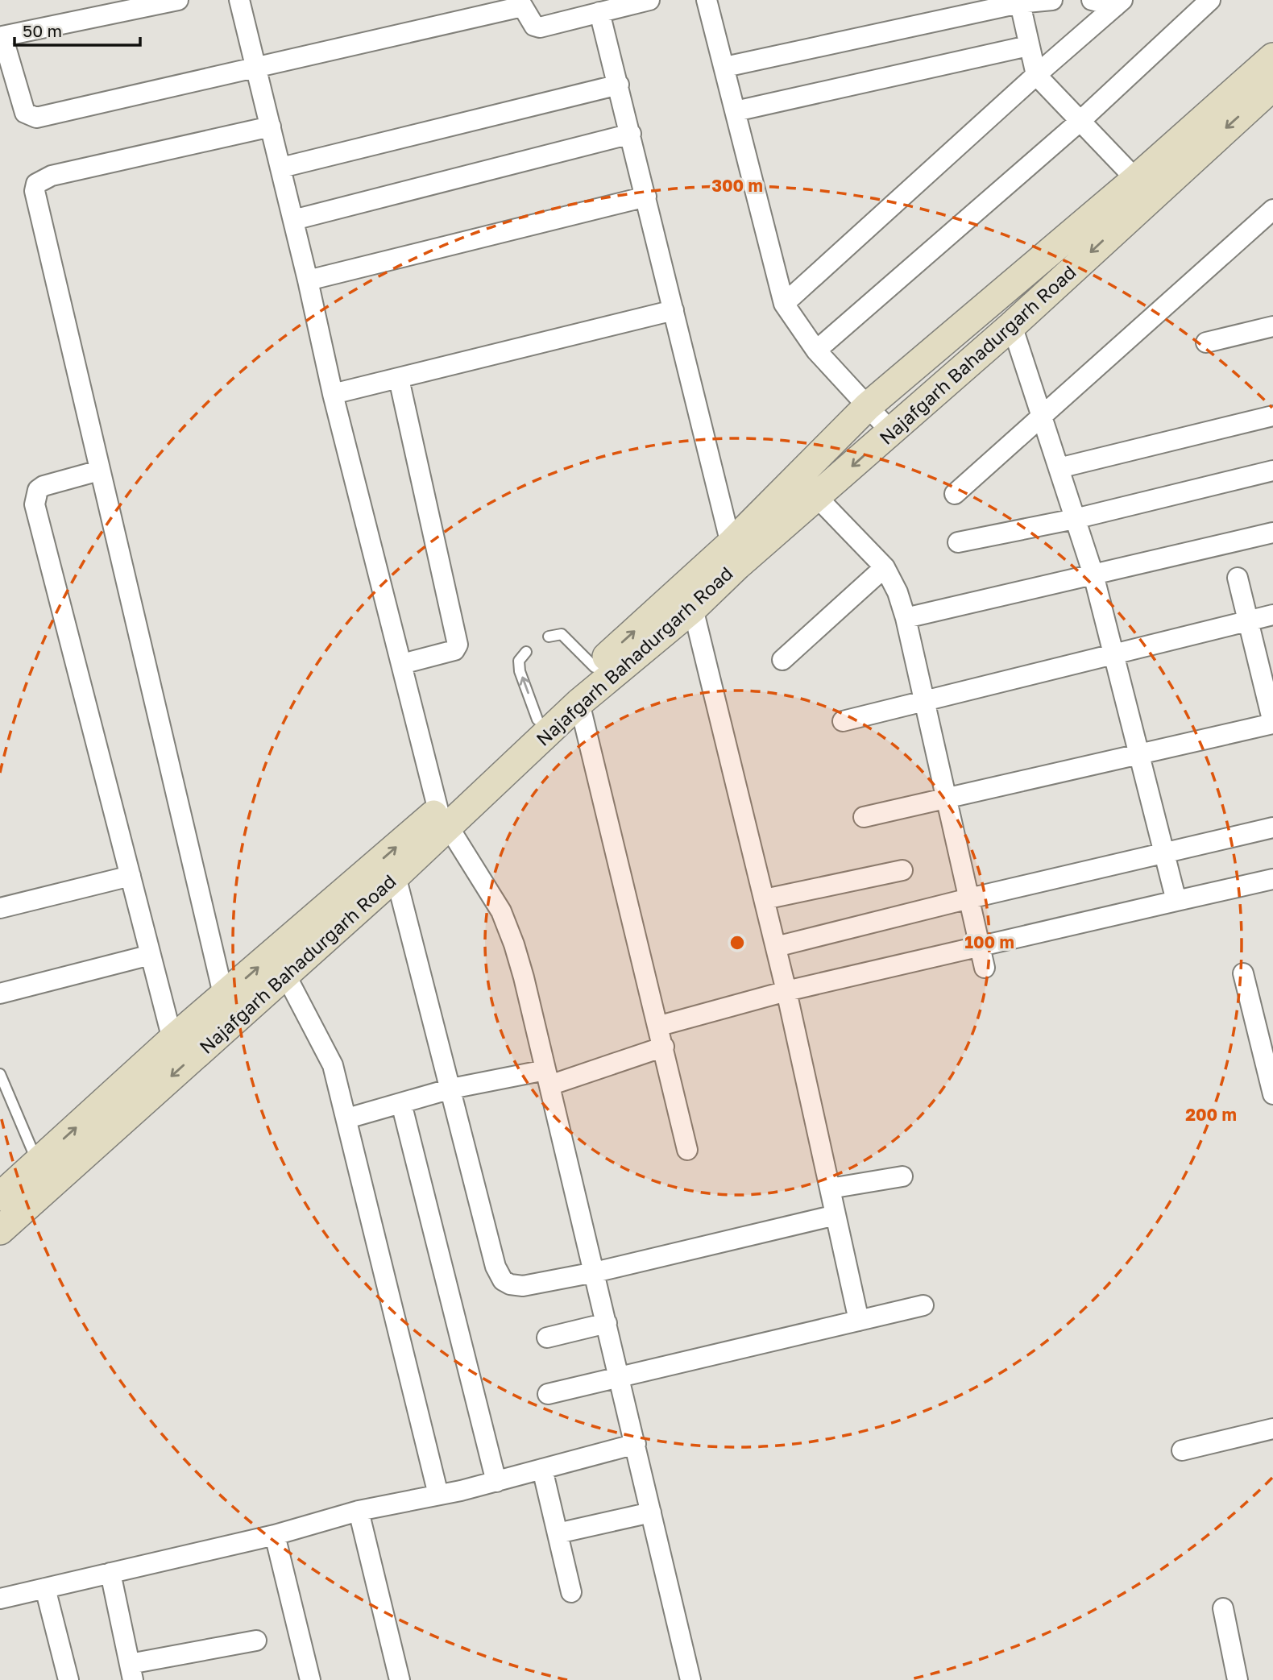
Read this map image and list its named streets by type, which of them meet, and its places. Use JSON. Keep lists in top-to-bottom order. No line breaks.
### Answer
{"streets":{"main road":["Najafgarh Bahadurgarh Road"]},"scale_bar":"50 m","rings":["300 m","100 m","200 m"]}
